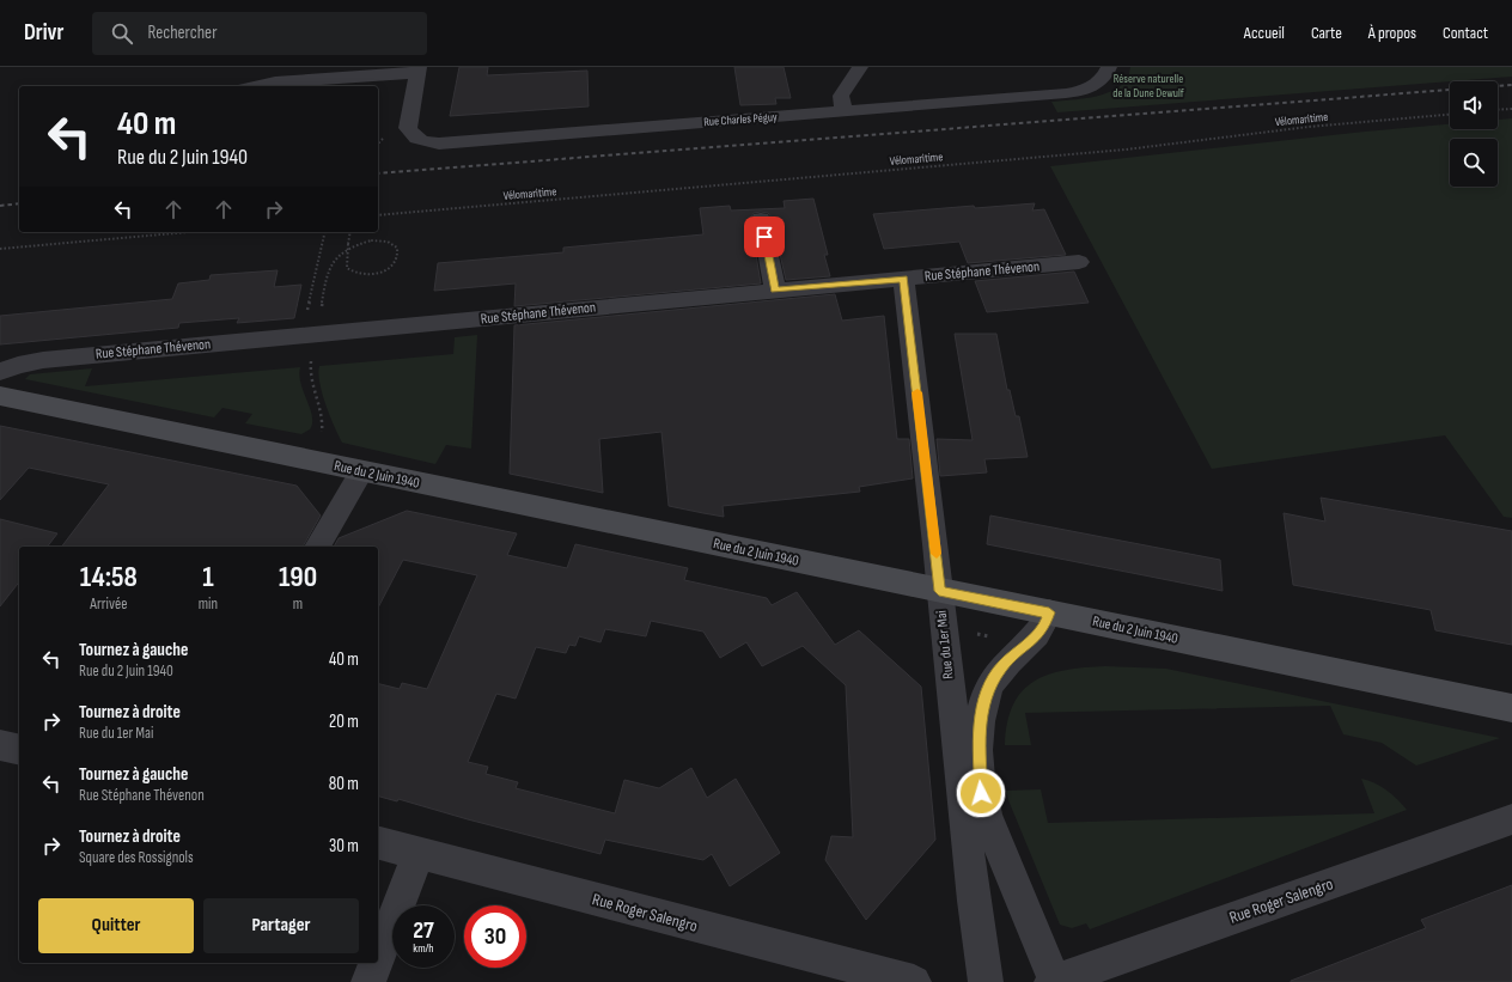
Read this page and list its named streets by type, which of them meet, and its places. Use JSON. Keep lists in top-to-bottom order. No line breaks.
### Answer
{"streets":{"main road":["Rue du 2 Juin 1940"],"street":["Rue Charles Péguy","Rue Stéphane Thévenon","Rue du 1er Mai","Rue Roger Salengro"],"path":["Vélomaritime"]},"crossings":[["Rue Stéphane Thévenon","Rue du 1er Mai"],["Rue du 2 Juin 1940","Rue du 1er Mai"]],"parks":["Réserve naturelle de la Dune Dewulf"],"page":{"header":"Drivr","search":"Rechercher","nav":["Accueil","Carte","À propos","Contact"],"turn":["40 m","Rue du 2 Juin 1940"],"eta":["14:58","Arrivée","1","min","190","m"],"list":[{"name":"Tournez à gauche","note":"Rue du 2 Juin 1940","value":"40 m"},{"name":"Tournez à droite","note":"Rue du 1er Mai","value":"20 m"},{"name":"Tournez à gauche","note":"Rue Stéphane Thévenon","value":"80 m"},{"name":"Tournez à droite","note":"Square des Rossignols","value":"30 m"}],"buttons":["Quitter","Partager"],"speed":"27 km/h","limit":"30"}}
